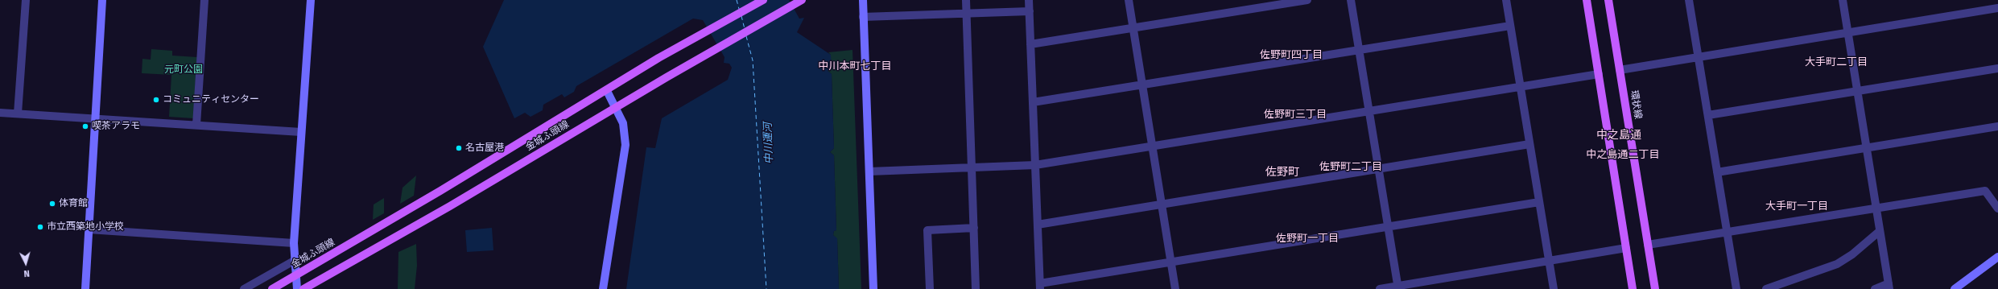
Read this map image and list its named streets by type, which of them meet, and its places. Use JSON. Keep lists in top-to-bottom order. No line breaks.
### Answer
{"streets":{"main road":["環状線","金城ふ頭線"]},"districts":["佐野町四丁目","大手町二丁目","中川本町七丁目","佐野町三丁目","中之島通","中之島通二丁目","佐野町二丁目","佐野町","大手町一丁目","佐野町一丁目"],"water":["中川運河"],"parks":["元町公園"],"places":["コミュニティセンター","喫茶アラモ","名古屋港","体育館","市立西築地小学校"],"north":"bottom"}
